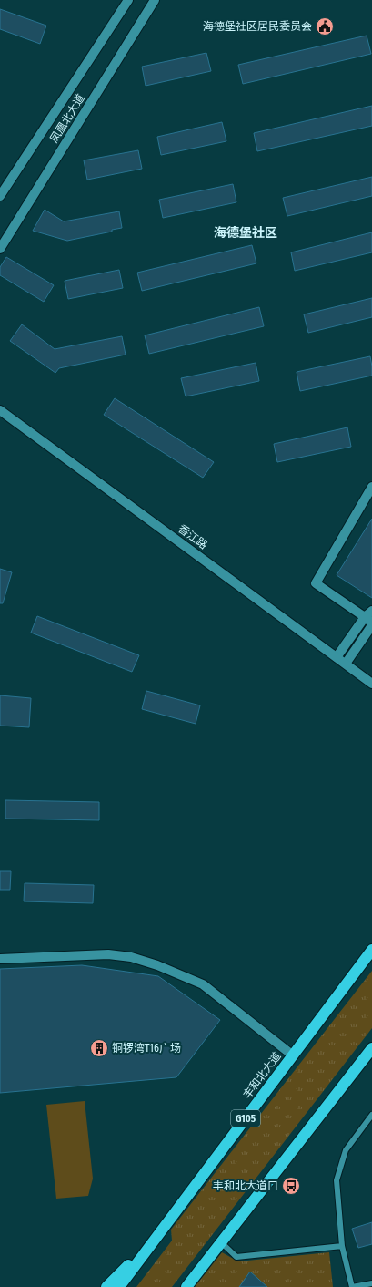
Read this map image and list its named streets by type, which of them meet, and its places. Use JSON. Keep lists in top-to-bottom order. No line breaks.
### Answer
{"streets":{"highway":["丰和北大道","G105"],"main road":["凤凰北大道","香江路"]},"districts":["海德堡社区"],"places":{"public building":["海德堡社区居民委员会"],"building":["铜锣湾T16广场"],"bus stop":["丰和北大道口"]}}
